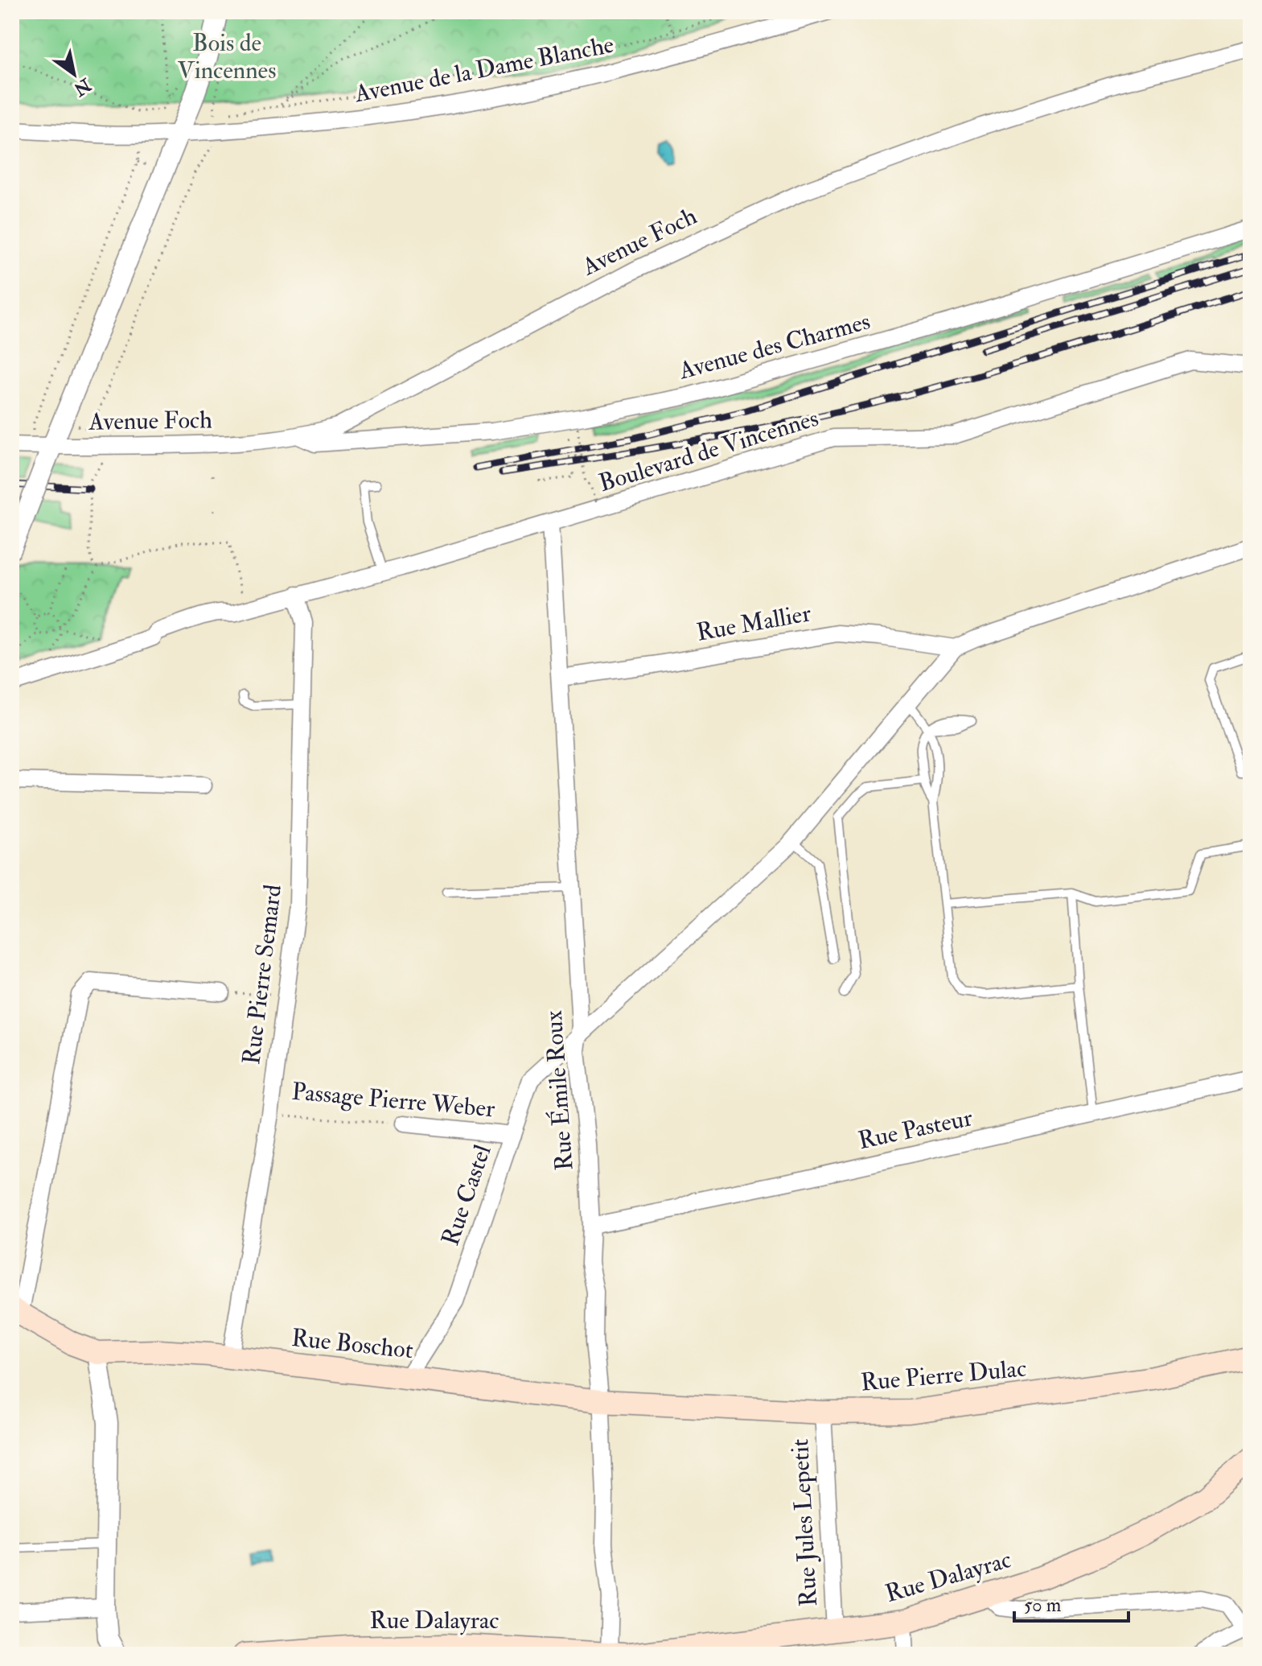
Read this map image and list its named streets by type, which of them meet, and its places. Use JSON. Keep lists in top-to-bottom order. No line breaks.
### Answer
{"streets":{"main road":["Rue Boschot","Rue Pierre Dulac","Rue Dalayrac"],"street":["Avenue de la Dame Blanche","Avenue Foch","Avenue des Charmes","Boulevard de Vincennes","Rue Mallier","Rue Pierre Semard","Rue Émile Roux","Passage Pierre Weber","Rue Pasteur","Rue Castel","Rue Jules Lepetit"]},"crossings":[["Avenue Foch","Avenue des Charmes"],["Boulevard de Vincennes","Rue Pierre Semard"],["Boulevard de Vincennes","Rue Émile Roux"],["Rue Mallier","Rue Émile Roux"],["Rue Mallier","Rue Castel"],["Rue Pierre Semard","Passage Pierre Weber"],["Rue Pierre Semard","Rue Boschot"],["Rue Émile Roux","Rue Pasteur"],["Rue Émile Roux","Rue Castel"],["Rue Émile Roux","Rue Boschot"],["Rue Émile Roux","Rue Pierre Dulac"],["Rue Émile Roux","Rue Dalayrac"],["Passage Pierre Weber","Rue Castel"],["Rue Castel","Rue Boschot"],["Rue Boschot","Rue Pierre Dulac"],["Rue Pierre Dulac","Rue Jules Lepetit"],["Rue Jules Lepetit","Rue Dalayrac"]],"parks":["Bois de Vincennes"],"scale_bar":"50 m","north":"bottom right"}
